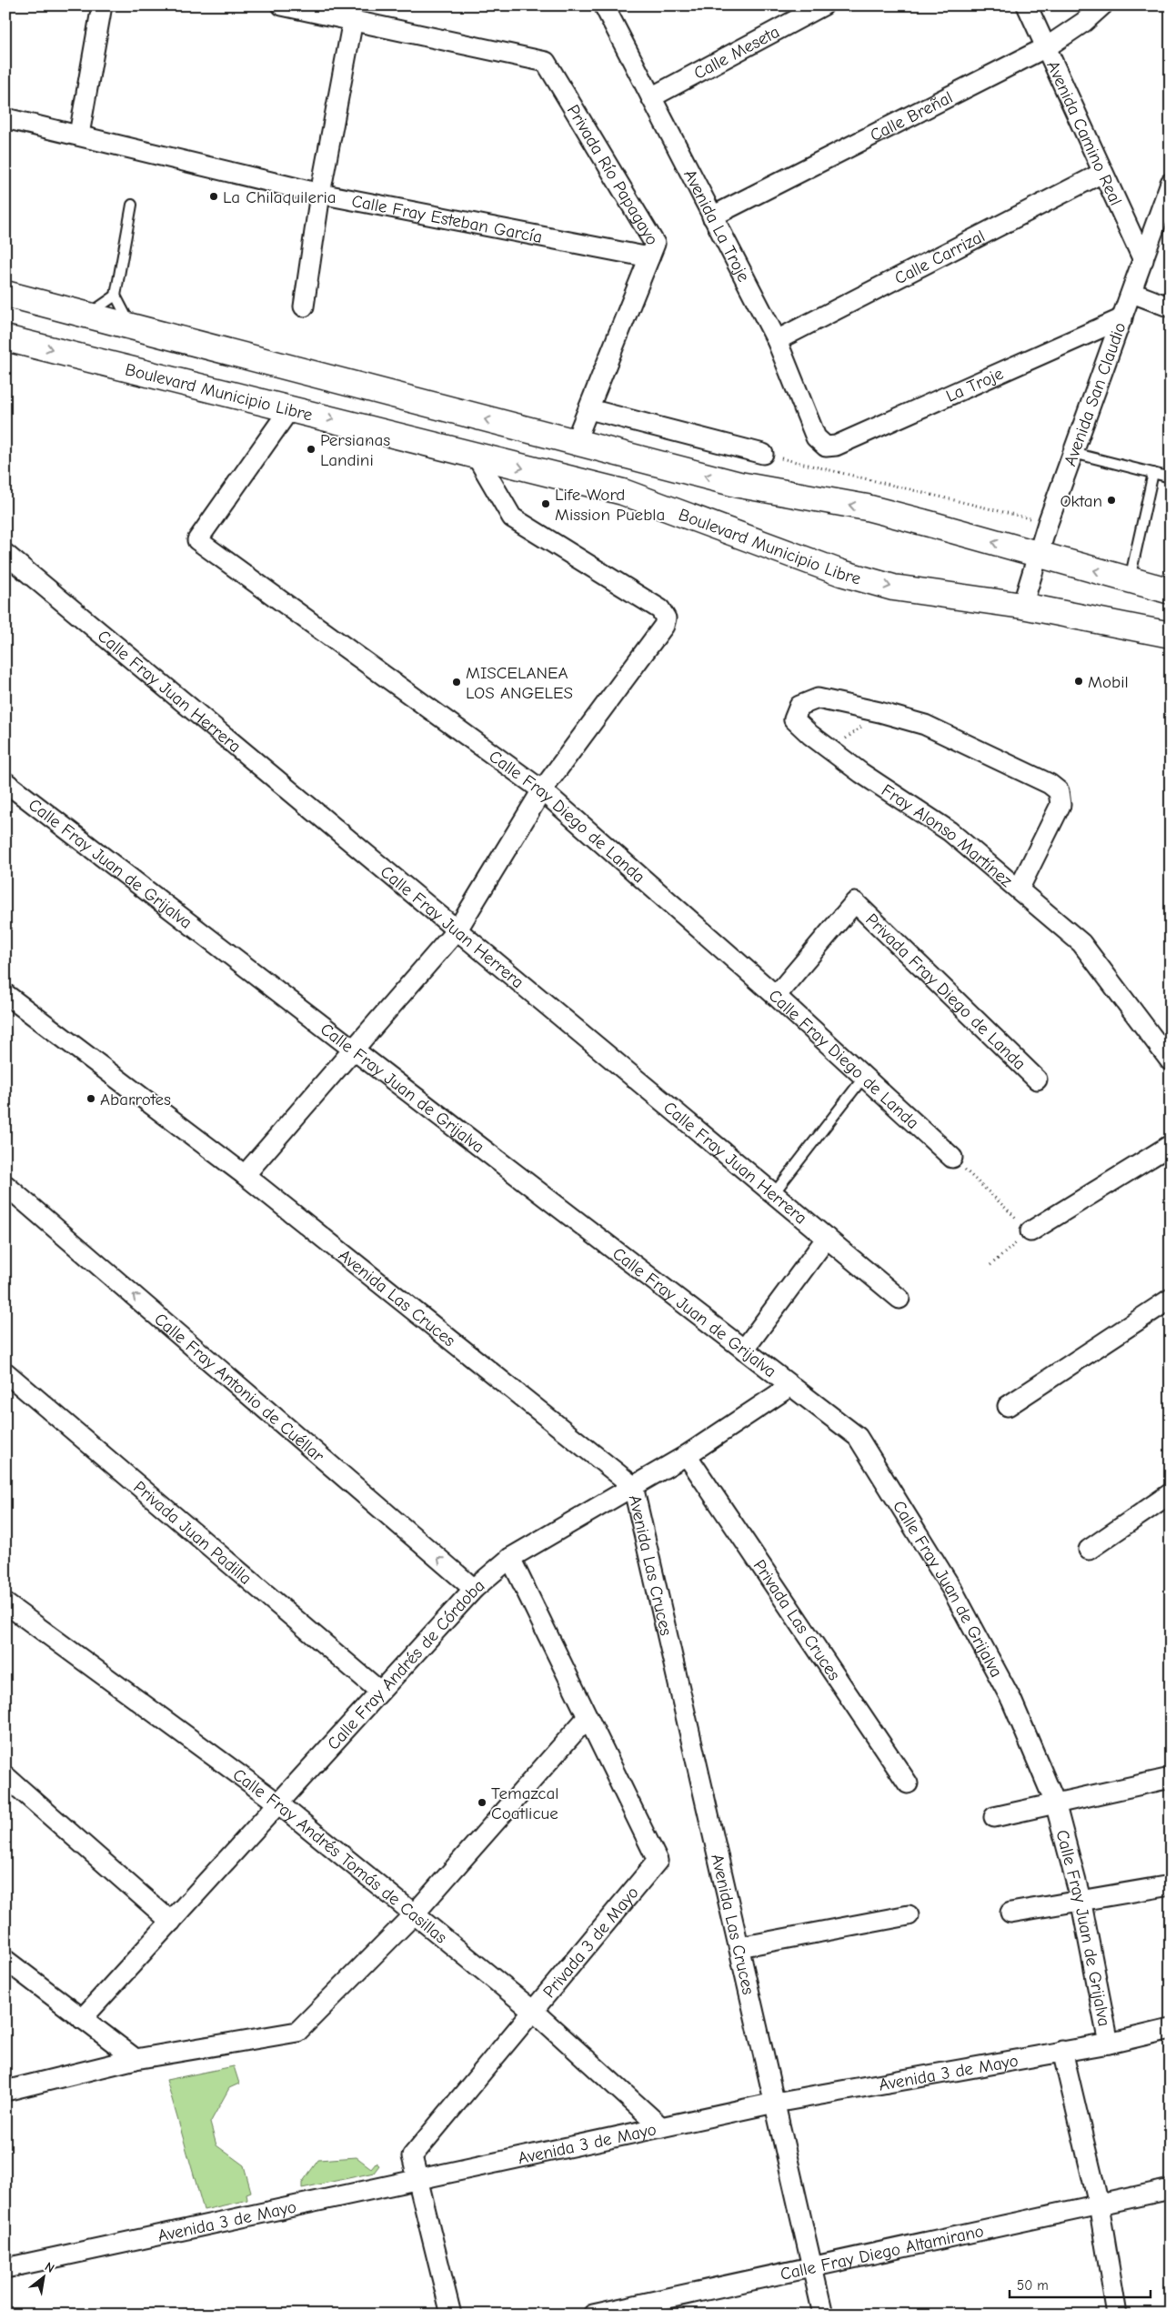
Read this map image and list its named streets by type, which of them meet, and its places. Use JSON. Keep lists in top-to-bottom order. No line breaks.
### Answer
{"streets":{"main road":["Boulevard Municipio Libre"],"street":["Calle Meseta","Calle Breñal","Avenida Camino Real","Privada Río Papagayo","Calle Fray Esteban García","Avenida La Troje","Calle Carrizal","La Troje","Avenida San Claudio","Calle Fray Juan Herrera","Calle Fray Diego de Landa","Fray Alonso Martínez","Calle Fray Juan de Grijalva","Privada Fray Diego de Landa","Avenida Las Cruces","Calle Fray Antonio de Cuéllar","Privada Juan Padilla","Privada Las Cruces","Calle Fray Andrés de Córdoba","Calle Fray Andrés Tomás de Casillas","Privada 3 de Mayo","Avenida 3 de Mayo","Calle Fray Diego Altamirano"]},"crossings":[["Calle Meseta","Avenida La Troje"],["Calle Breñal","Avenida Camino Real"],["Calle Breñal","Avenida La Troje"],["Avenida Camino Real","Calle Carrizal"],["Avenida Camino Real","Avenida San Claudio"],["Privada Río Papagayo","Calle Fray Esteban García"],["Avenida La Troje","Calle Carrizal"],["Avenida La Troje","La Troje"],["La Troje","Avenida San Claudio"],["Boulevard Municipio Libre","Avenida San Claudio"],["Boulevard Municipio Libre","Calle Fray Diego de Landa"],["Calle Fray Diego de Landa","Privada Fray Diego de Landa"],["Calle Fray Juan de Grijalva","Calle Fray Andrés de Córdoba"],["Calle Fray Juan de Grijalva","Avenida 3 de Mayo"],["Avenida Las Cruces","Calle Fray Andrés de Córdoba"],["Avenida Las Cruces","Avenida 3 de Mayo"],["Avenida Las Cruces","Calle Fray Diego Altamirano"],["Calle Fray Antonio de Cuéllar","Calle Fray Andrés de Córdoba"],["Privada Juan Padilla","Calle Fray Andrés de Córdoba"],["Privada Las Cruces","Calle Fray Andrés de Córdoba"],["Calle Fray Andrés de Córdoba","Calle Fray Andrés Tomás de Casillas"],["Calle Fray Andrés de Córdoba","Privada 3 de Mayo"],["Calle Fray Andrés Tomás de Casillas","Privada 3 de Mayo"],["Calle Fray Andrés Tomás de Casillas","Avenida 3 de Mayo"],["Privada 3 de Mayo","Avenida 3 de Mayo"]],"one_way":["Calle Fray Antonio de Cuéllar"],"places":["La Chilaquileria","Persianas Landini","Oktan","Life Word Mission Puebla","Mobil","MISCELANEA LOS ANGELES","Abarrotes","Temazcal Coatlicue"],"scale_bar":"50 m","north":"top right"}
